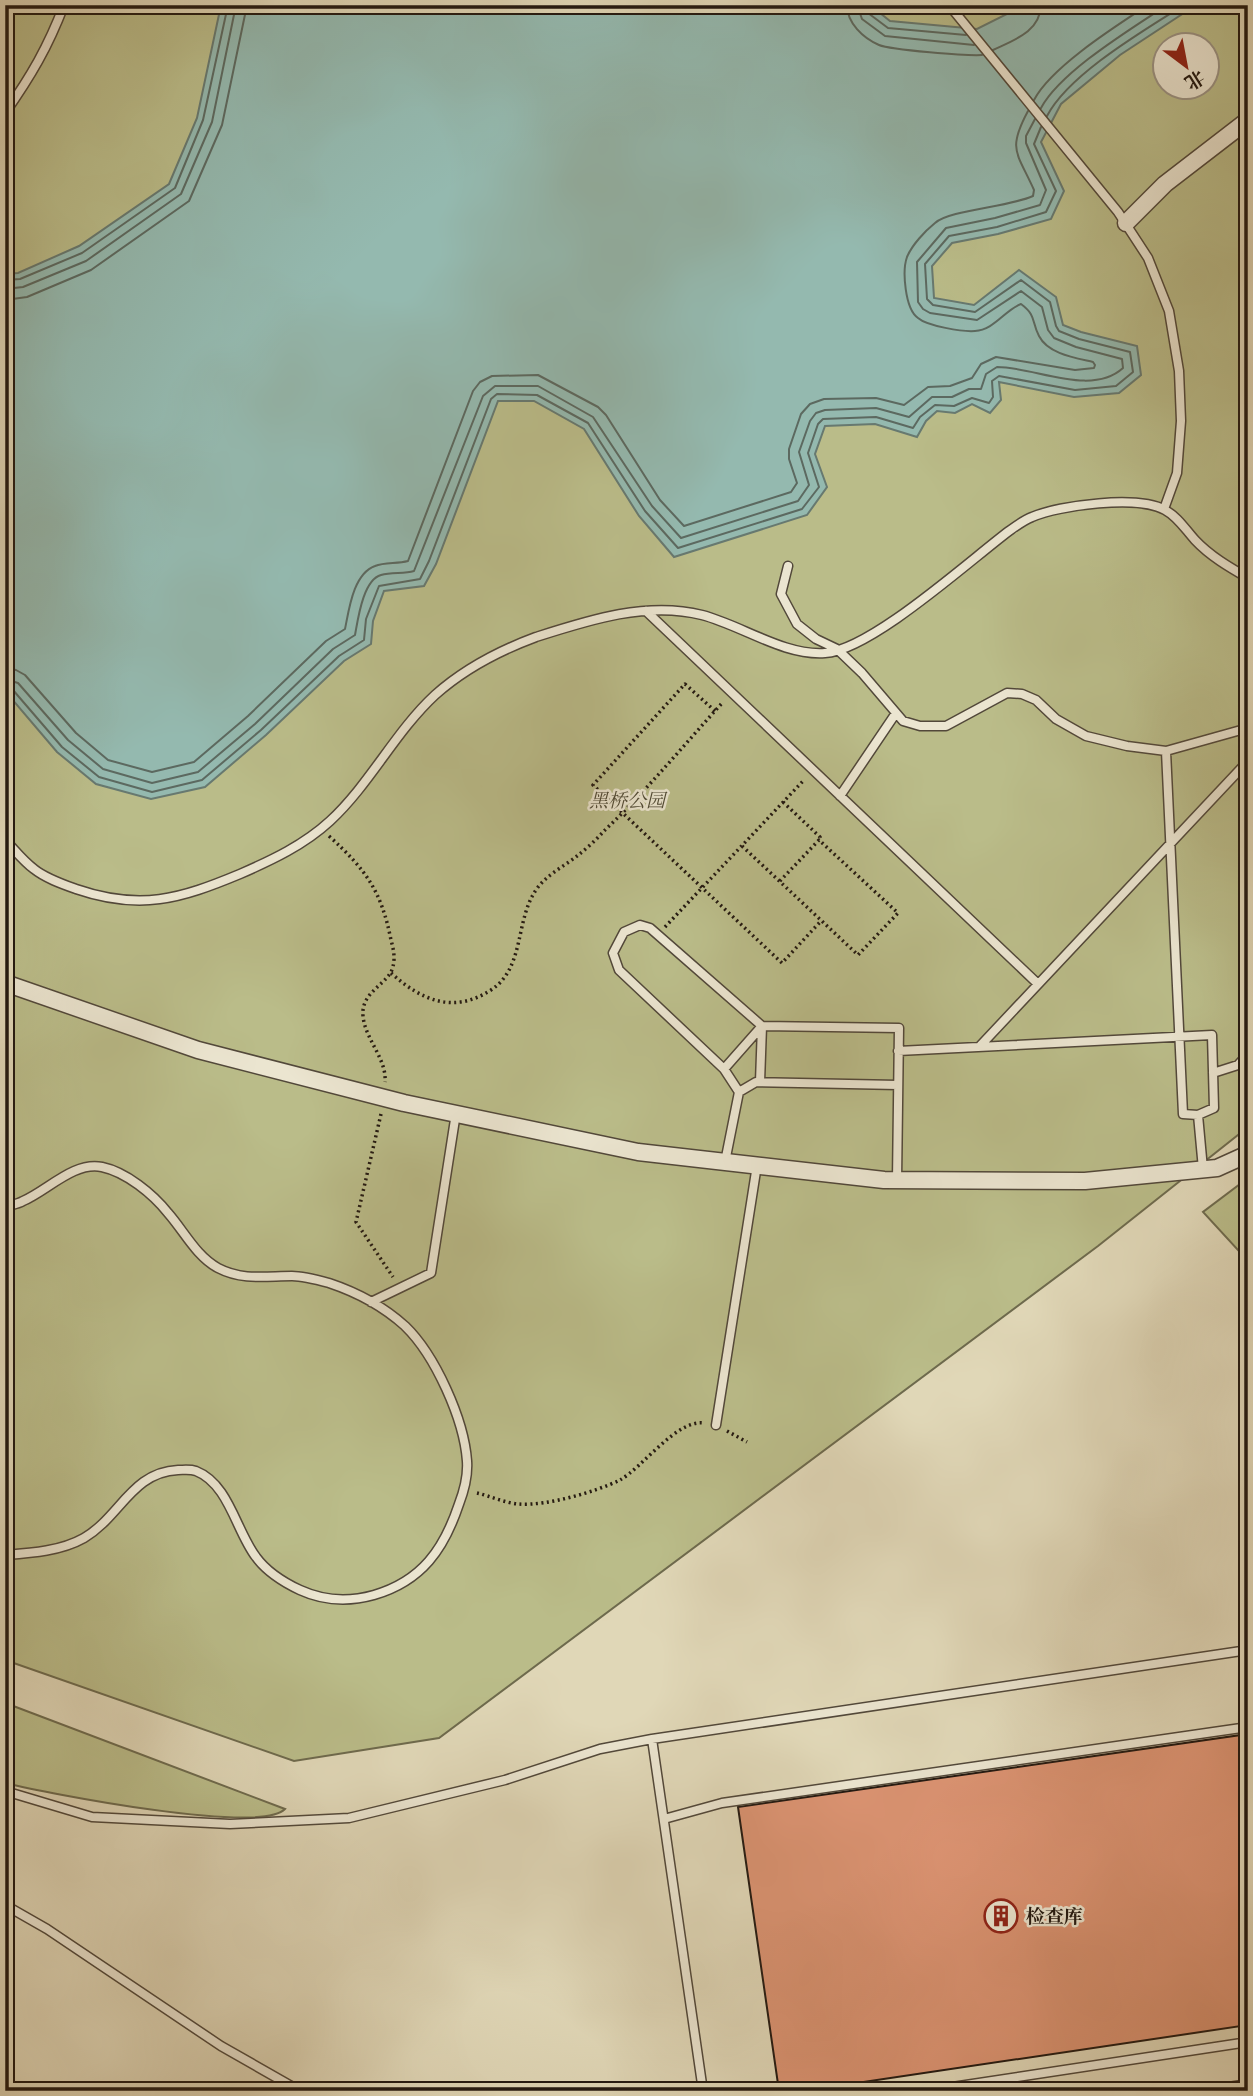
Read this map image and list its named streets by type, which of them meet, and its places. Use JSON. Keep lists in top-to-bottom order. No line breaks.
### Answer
{"parks":["黑桥公园"],"places":{"building":["检查库"]},"north":"bottom right"}
